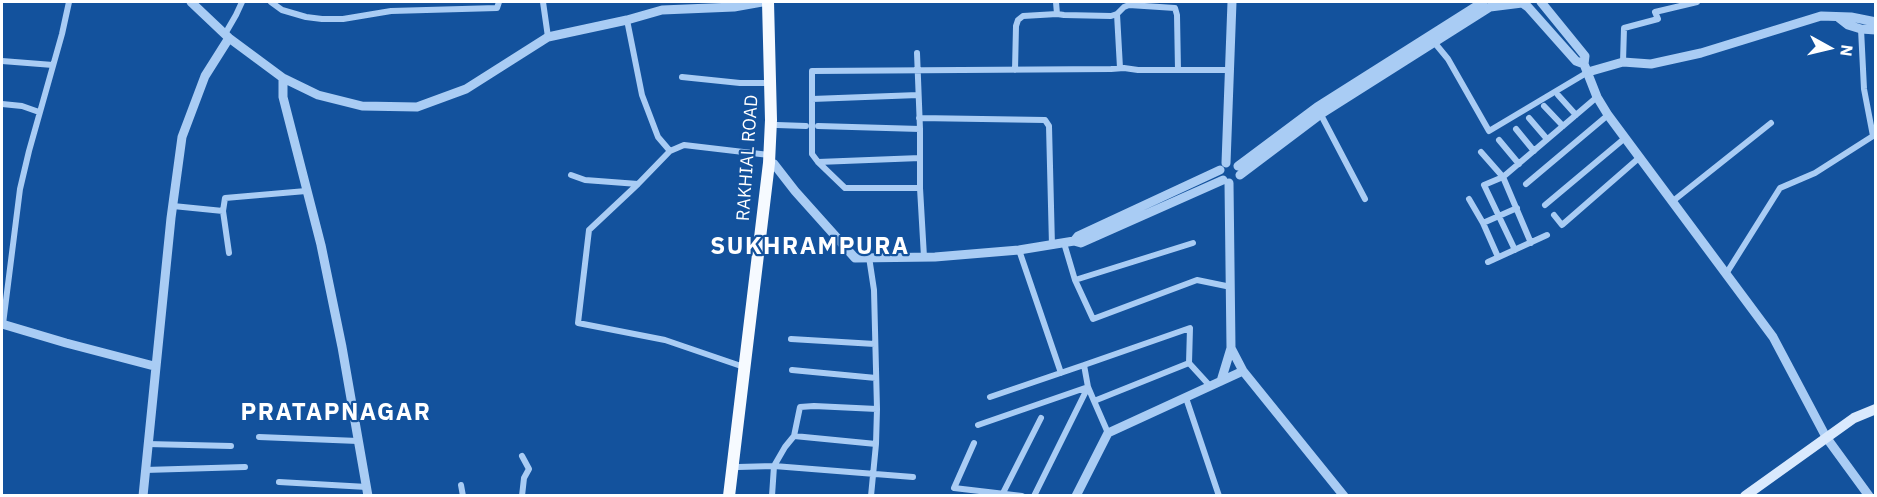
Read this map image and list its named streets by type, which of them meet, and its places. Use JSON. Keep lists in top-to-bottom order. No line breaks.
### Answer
{"streets":{"main road":["RAKHIAL ROAD"]},"districts":["SUKHRAMPURA","PRATAPNAGAR"],"north":"right"}
